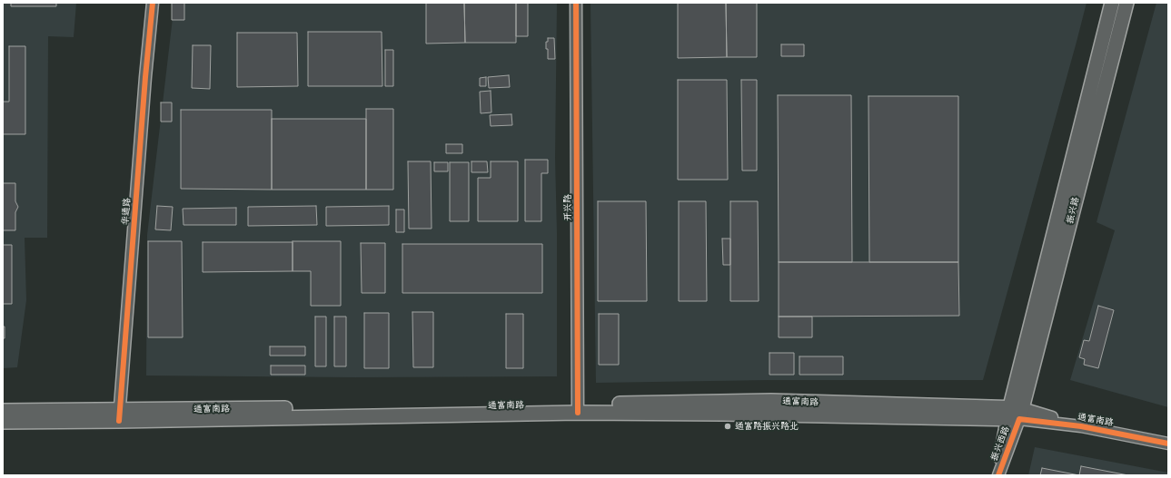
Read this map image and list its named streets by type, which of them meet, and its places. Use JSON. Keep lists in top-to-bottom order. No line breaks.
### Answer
{"streets":{"main road":["振兴路","通富南路"],"street":["开兴路","华通路","振兴西路"]},"crossings":[["开兴路","通富南路"],["振兴路","通富南路"],["振兴路","振兴西路"],["华通路","通富南路"],["通富南路","振兴西路"]],"places":["通富路振兴路北"]}
